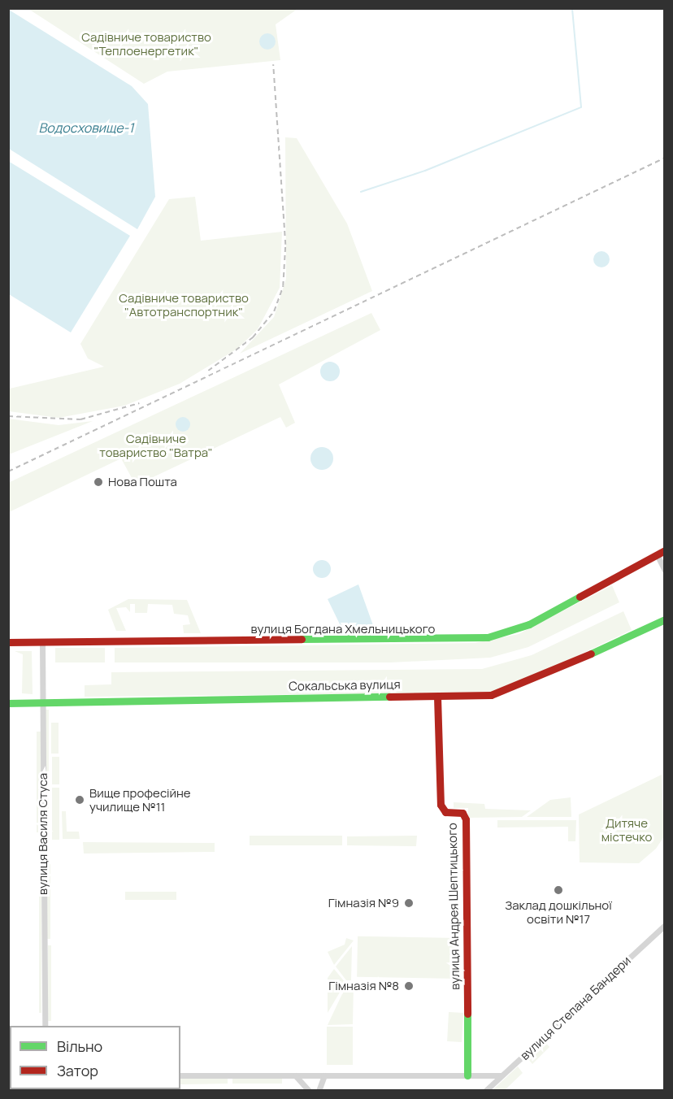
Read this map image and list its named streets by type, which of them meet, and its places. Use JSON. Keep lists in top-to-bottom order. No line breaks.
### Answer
{"streets":{"street":["вулиця Богдана Хмельницького","Сокальська вулиця","вулиця Василя Стуса","вулиця Андрея Шептицького","вулиця Степана Бандери"]},"crossings":[["вулиця Богдана Хмельницького","вулиця Василя Стуса"],["Сокальська вулиця","вулиця Василя Стуса"],["Сокальська вулиця","вулиця Андрея Шептицького"]],"water":["Водосховище-1"],"parks":["Садівниче товариство \"Теплоенергетик\"","Садівниче товариство \"Автотранспортник\"","Садівниче товариство \"Ватра\"","Дитяче містечко"],"places":["Нова Пошта","Вище професійне училище №11","Заклад дошкільної освіти №17","Гімназія №9","Гімназія №8"],"legend":["Вільно","Затор"]}
